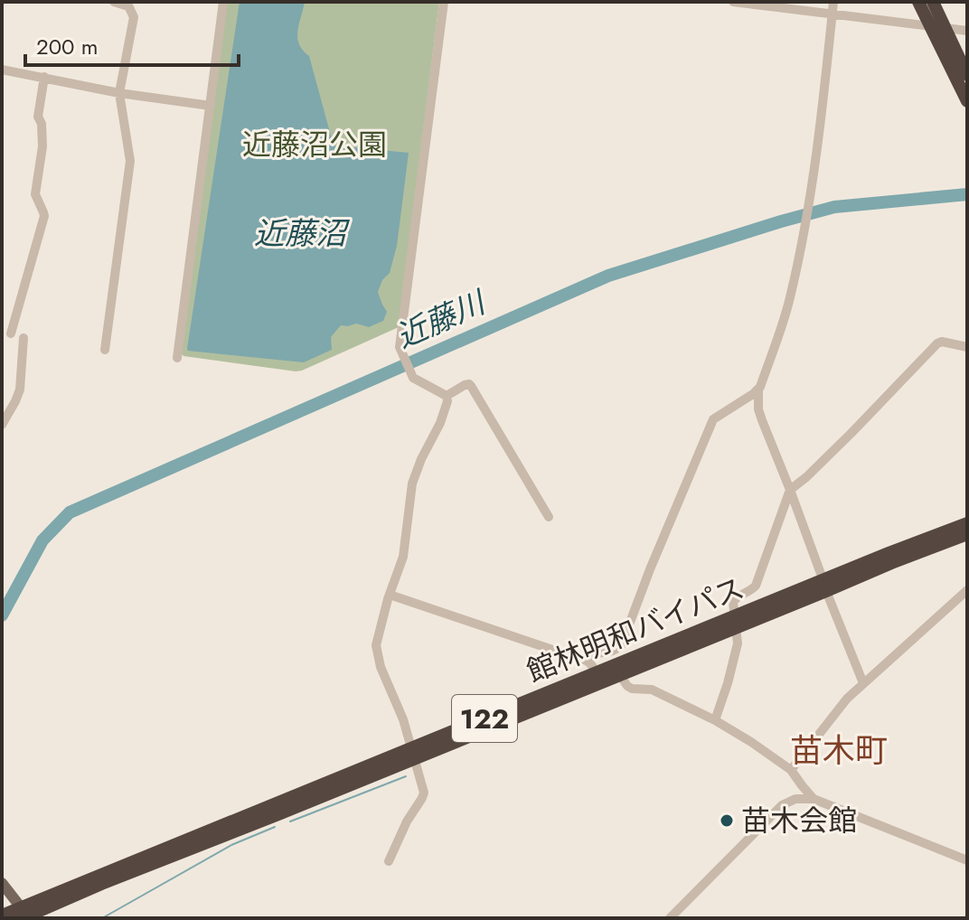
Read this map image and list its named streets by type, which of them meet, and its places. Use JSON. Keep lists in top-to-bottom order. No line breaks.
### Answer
{"streets":{"highway":["館林明和バイパス","122"]},"districts":["苗木町"],"water":["近藤沼","近藤川"],"parks":["近藤沼公園"],"places":["苗木会館"],"scale_bar":"200 m"}
